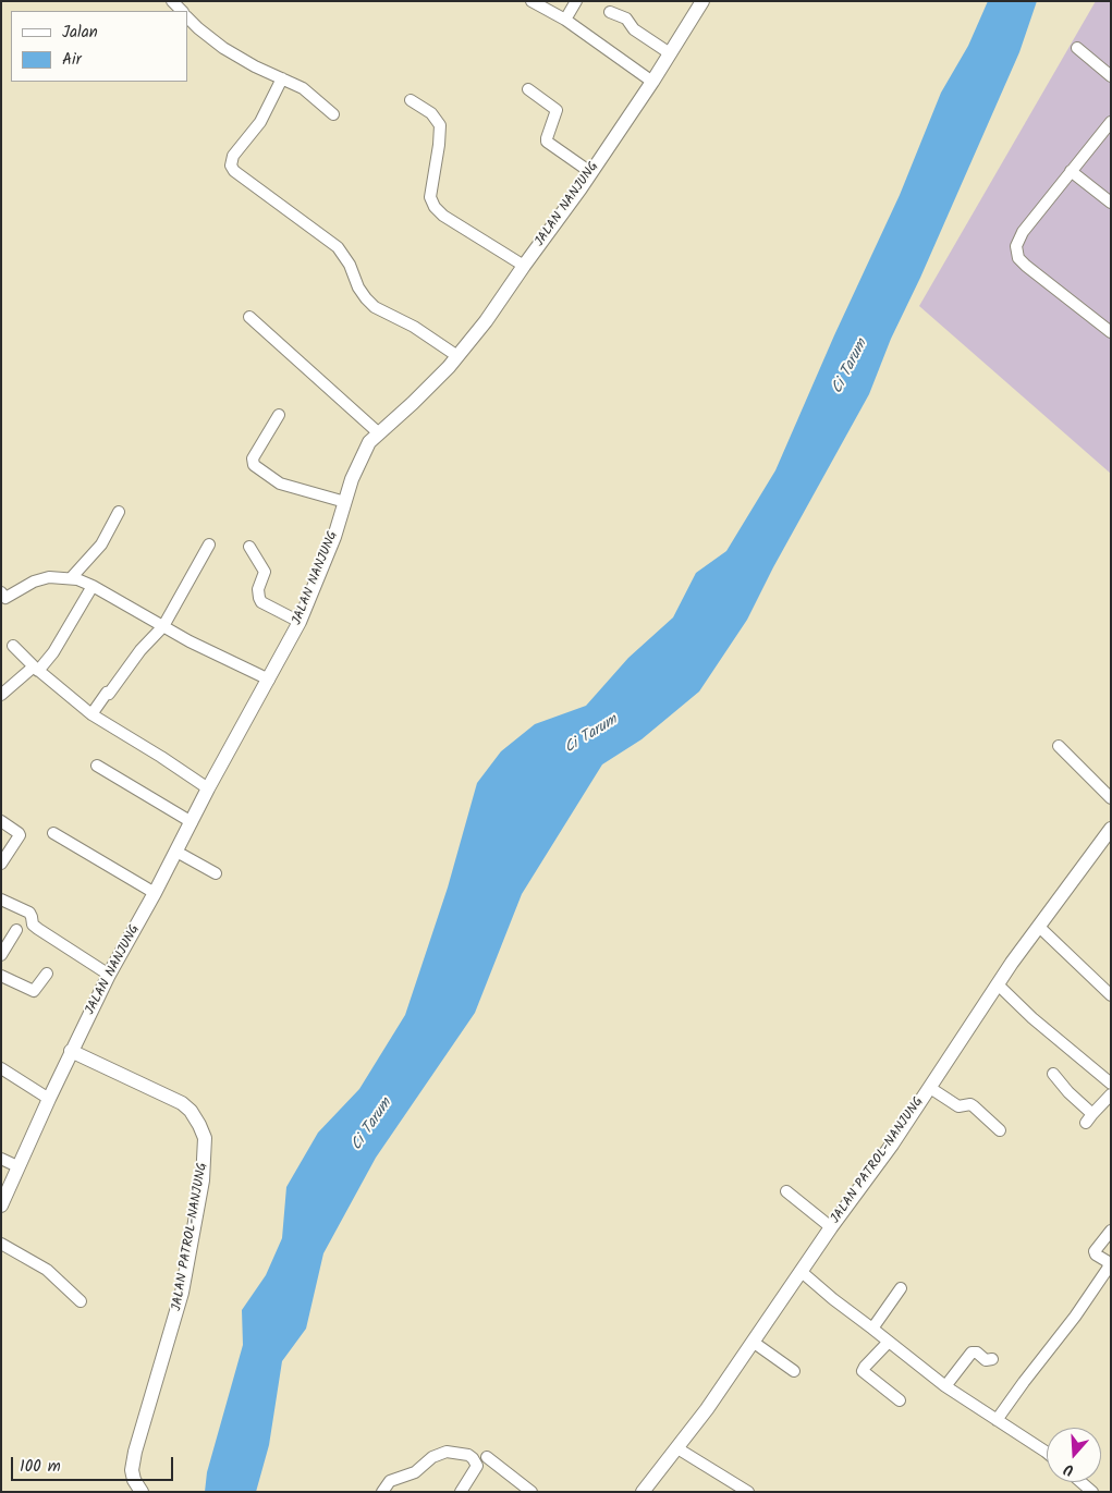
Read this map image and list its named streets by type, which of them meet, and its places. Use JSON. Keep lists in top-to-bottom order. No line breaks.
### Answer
{"streets":{"main road":["JALAN NANJUNG","JALAN PATROL-NANJUNG"]},"crossings":[["JALAN NANJUNG","JALAN PATROL-NANJUNG"]],"water":["Ci Tarum"],"legend":["Jalan","Air"],"scale_bar":"100 m","north":"bottom"}
